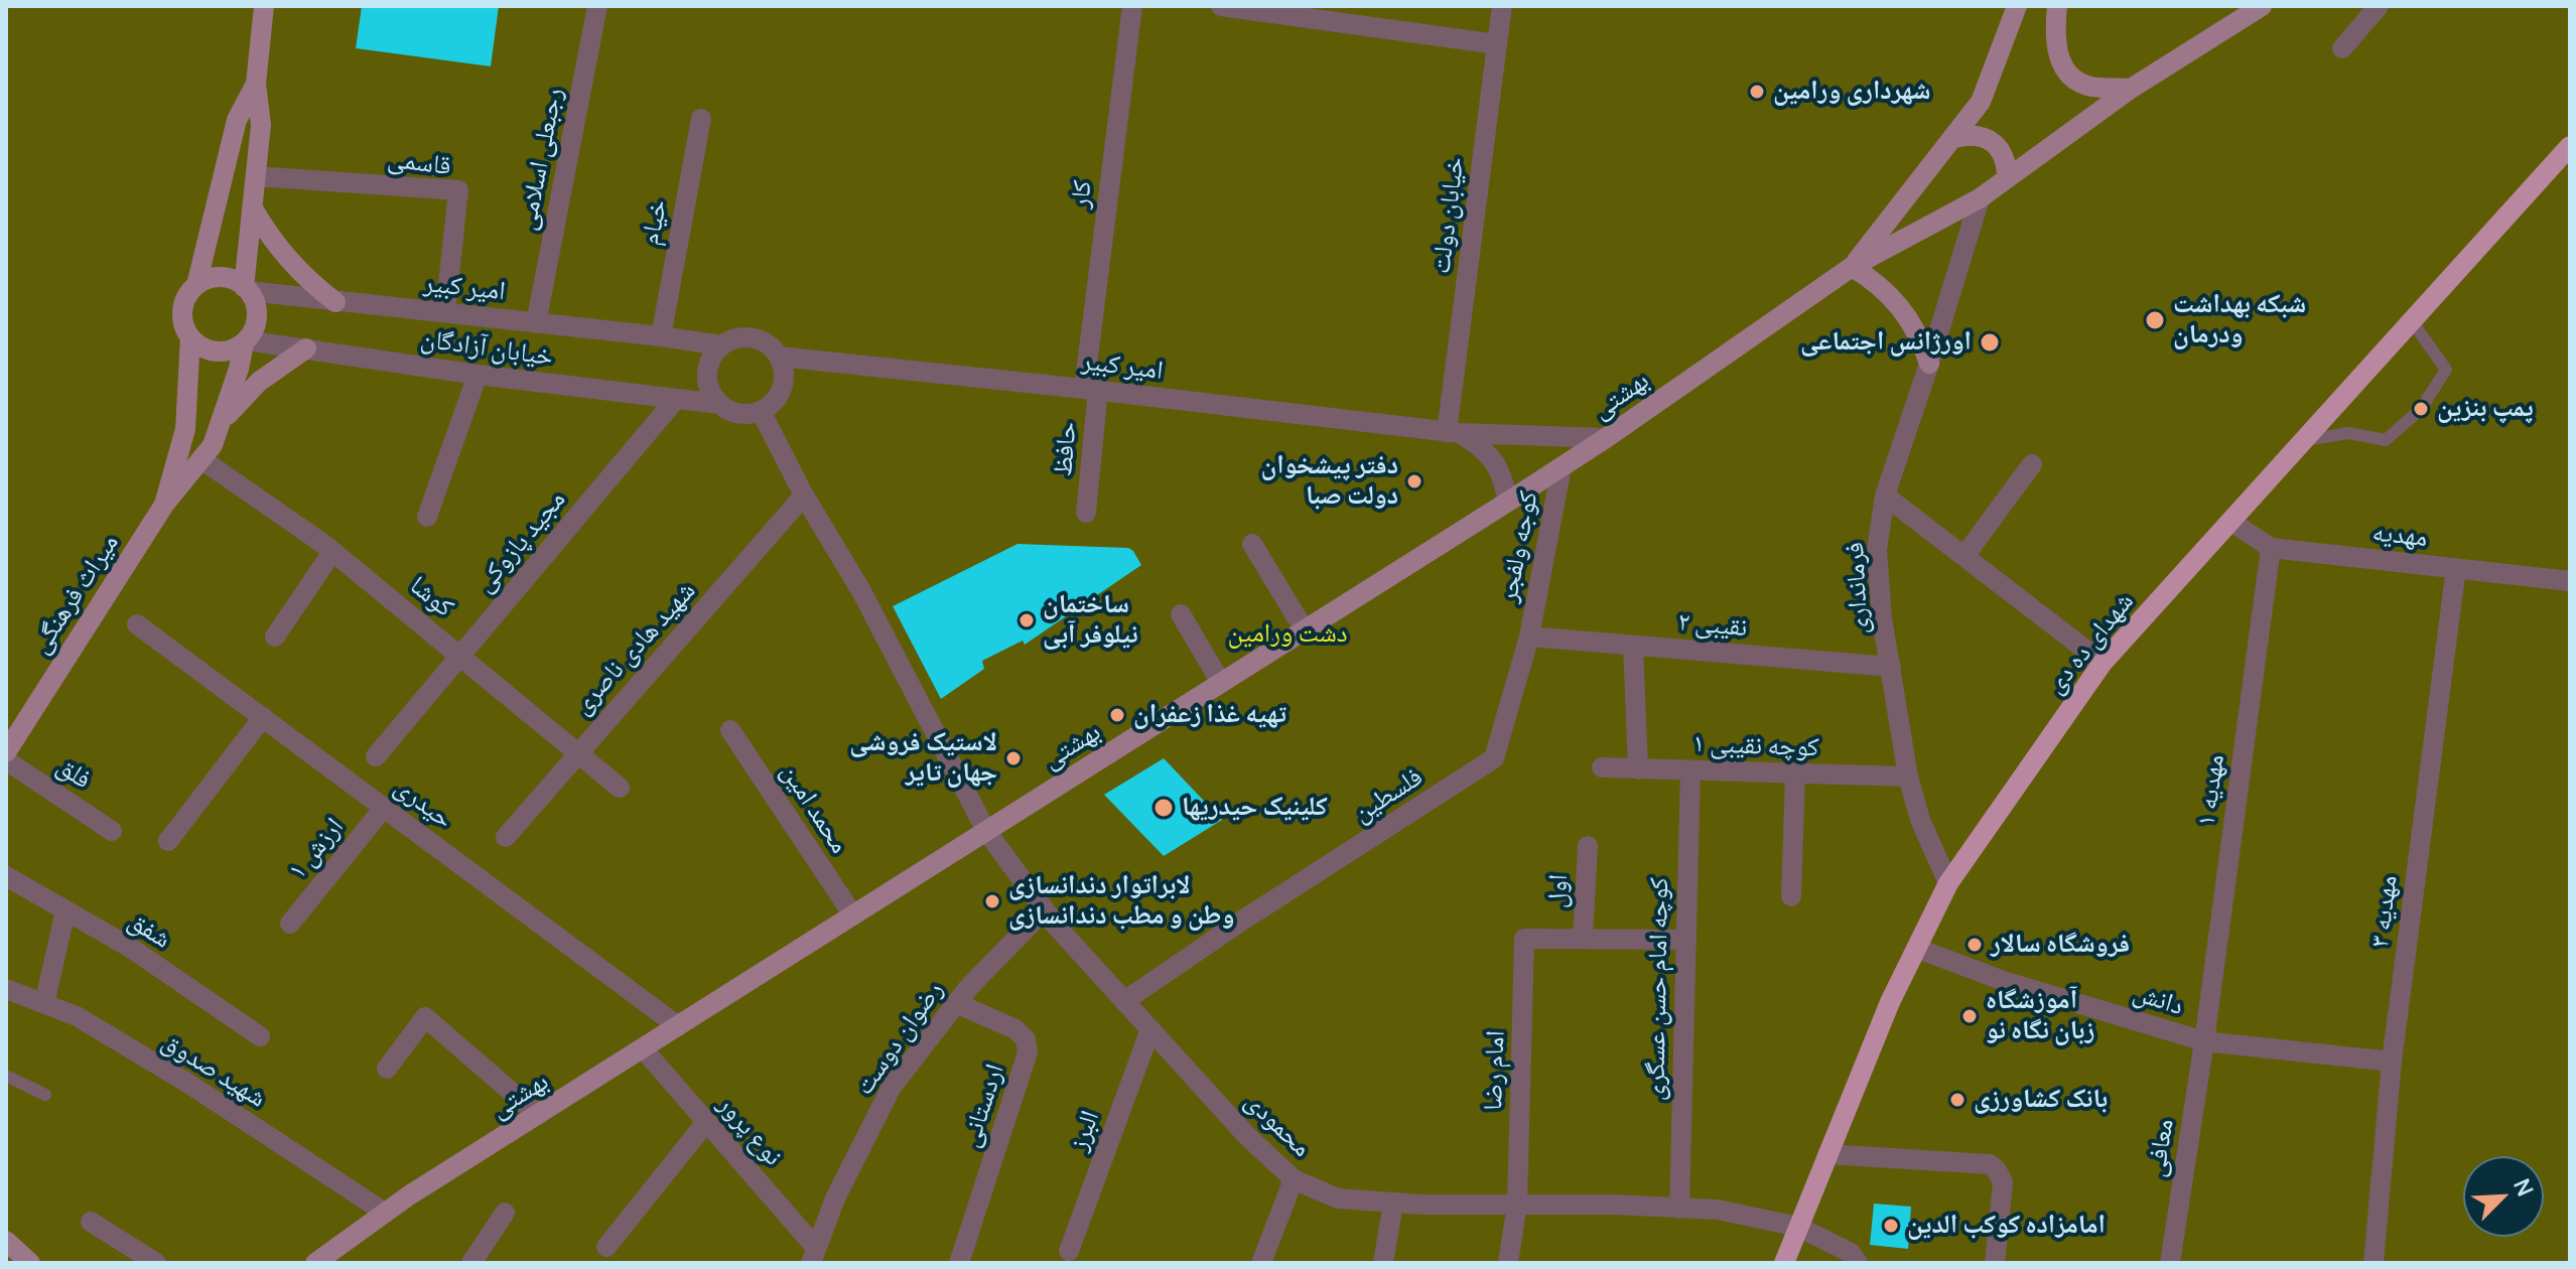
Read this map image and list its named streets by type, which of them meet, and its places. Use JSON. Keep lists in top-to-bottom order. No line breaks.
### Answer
{"streets":{"main road":["بهشتی","میراث فرهنگی","شهدای ده دی"],"street":["رجبعلی اسلامی","قاسمی","کار","خیابان دولت","خیام","امیر کبیر","خیابان آزادگان","حافظ","مهدیه","مجید پازوکی","کوجه ولفجر","فرمانداری","کوشا","نقیبی ۲","شهید هادی ناصری","کوچه نقیبی ۱","فلق","مهدیه ۱","فلسطین","حیدری","محمد امین","ارزش ۱","اول","مهدیه ۳","شفق","کوچه امام حسن عسگری","دانش","رضوان دوست","شهید صدوق","امام رضا","اردستانی","محمودی","نوع پرور","البرز","معافی"]},"crossings":[["رجبعلی اسلامی","امیر کبیر"],["قاسمی","امیر کبیر"],["کار","امیر کبیر"],["کار","حافظ"],["خیابان دولت","امیر کبیر"],["خیام","امیر کبیر"],["امیر کبیر","خیابان آزادگان"],["امیر کبیر","بهشتی"],["امیر کبیر","حافظ"],["خیابان آزادگان","مجید پازوکی"],["بهشتی","کوجه ولفجر"],["بهشتی","حیدری"],["بهشتی","محمد امین"],["بهشتی","شهید صدوق"],["بهشتی","محمودی"],["بهشتی","نوع پرور"],["مهدیه","شهدای ده دی"],["مهدیه","مهدیه ۱"],["مهدیه","مهدیه ۳"],["مجید پازوکی","کوشا"],["کوجه ولفجر","نقیبی ۲"],["کوجه ولفجر","فلسطین"],["فرمانداری","نقیبی ۲"],["فرمانداری","شهدای ده دی"],["فرمانداری","کوچه نقیبی ۱"],["کوشا","شهید هادی ناصری"],["نقیبی ۲","فلسطین"],["شهدای ده دی","دانش"],["شهدای ده دی","محمودی"],["کوچه نقیبی ۱","کوچه امام حسن عسگری"],["مهدیه ۱","دانش"],["مهدیه ۱","معافی"],["فلسطین","محمودی"],["حیدری","ارزش ۱"],["اول","امام رضا"],["مهدیه ۳","دانش"],["کوچه امام حسن عسگری","محمودی"],["دانش","معافی"],["رضوان دوست","اردستانی"],["رضوان دوست","محمودی"],["رضوان دوست","نوع پرور"],["امام رضا","محمودی"],["محمودی","البرز"]],"parks":["دشت ورامین"],"places":["شهرداری ورامین","شبکه بهداشت ودرمان","اورژانس اجتماعی","پمپ بنزین","دفتر پیشخوان دولت صبا","ساختمان نیلوفر آبی","تهیه غذا زعفران","لاستیک فروشی جهان تایر","کلینیک حیدریها","لابراتوار دندانسازی وطن و مطب دندانسازی","فروشگاه سالار","آموزشگاه زبان نگاه نو","بانک کشاورزی","امامزاده کوکب الدین"],"north":"top right"}
